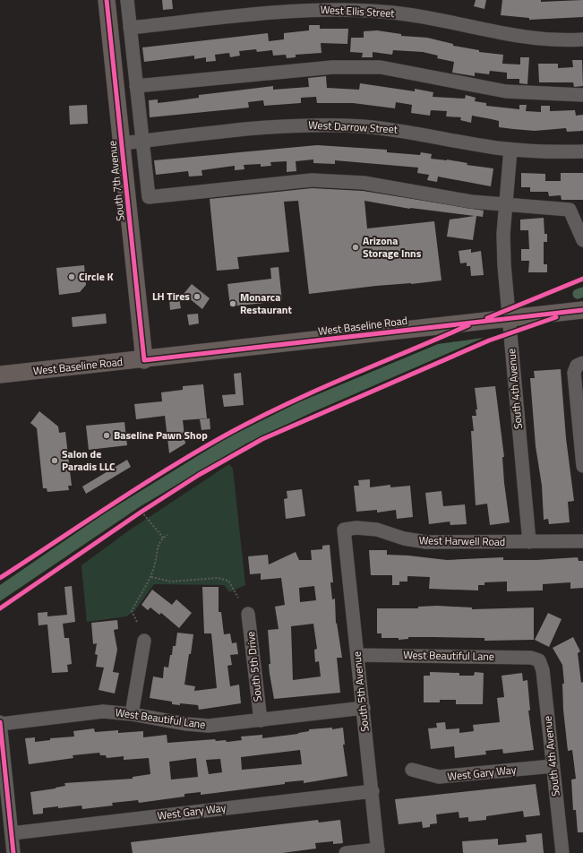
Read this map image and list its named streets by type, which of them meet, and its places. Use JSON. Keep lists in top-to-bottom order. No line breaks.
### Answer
{"streets":{"main road":["South 7th Avenue","West Baseline Road"],"street":["West Ellis Street","West Darrow Street","South 4th Avenue","West Harwell Road","West Beautiful Lane","South 5th Drive","South 5th Avenue","West Gary Way"]},"crossings":[["West Darrow Street","South 7th Avenue"],["West Darrow Street","South 4th Avenue"],["South 7th Avenue","West Baseline Road"],["West Baseline Road","South 4th Avenue"],["South 4th Avenue","West Harwell Road"],["South 4th Avenue","West Beautiful Lane"],["South 4th Avenue","West Gary Way"],["West Harwell Road","South 5th Avenue"],["West Beautiful Lane","South 5th Drive"],["West Beautiful Lane","South 5th Avenue"],["South 5th Avenue","West Gary Way"]],"places":["Arizona Storage Inns","Circle K","LH Tires","Monarca Restaurant","Baseline Pawn Shop","Salon de Paradis LLC"]}
